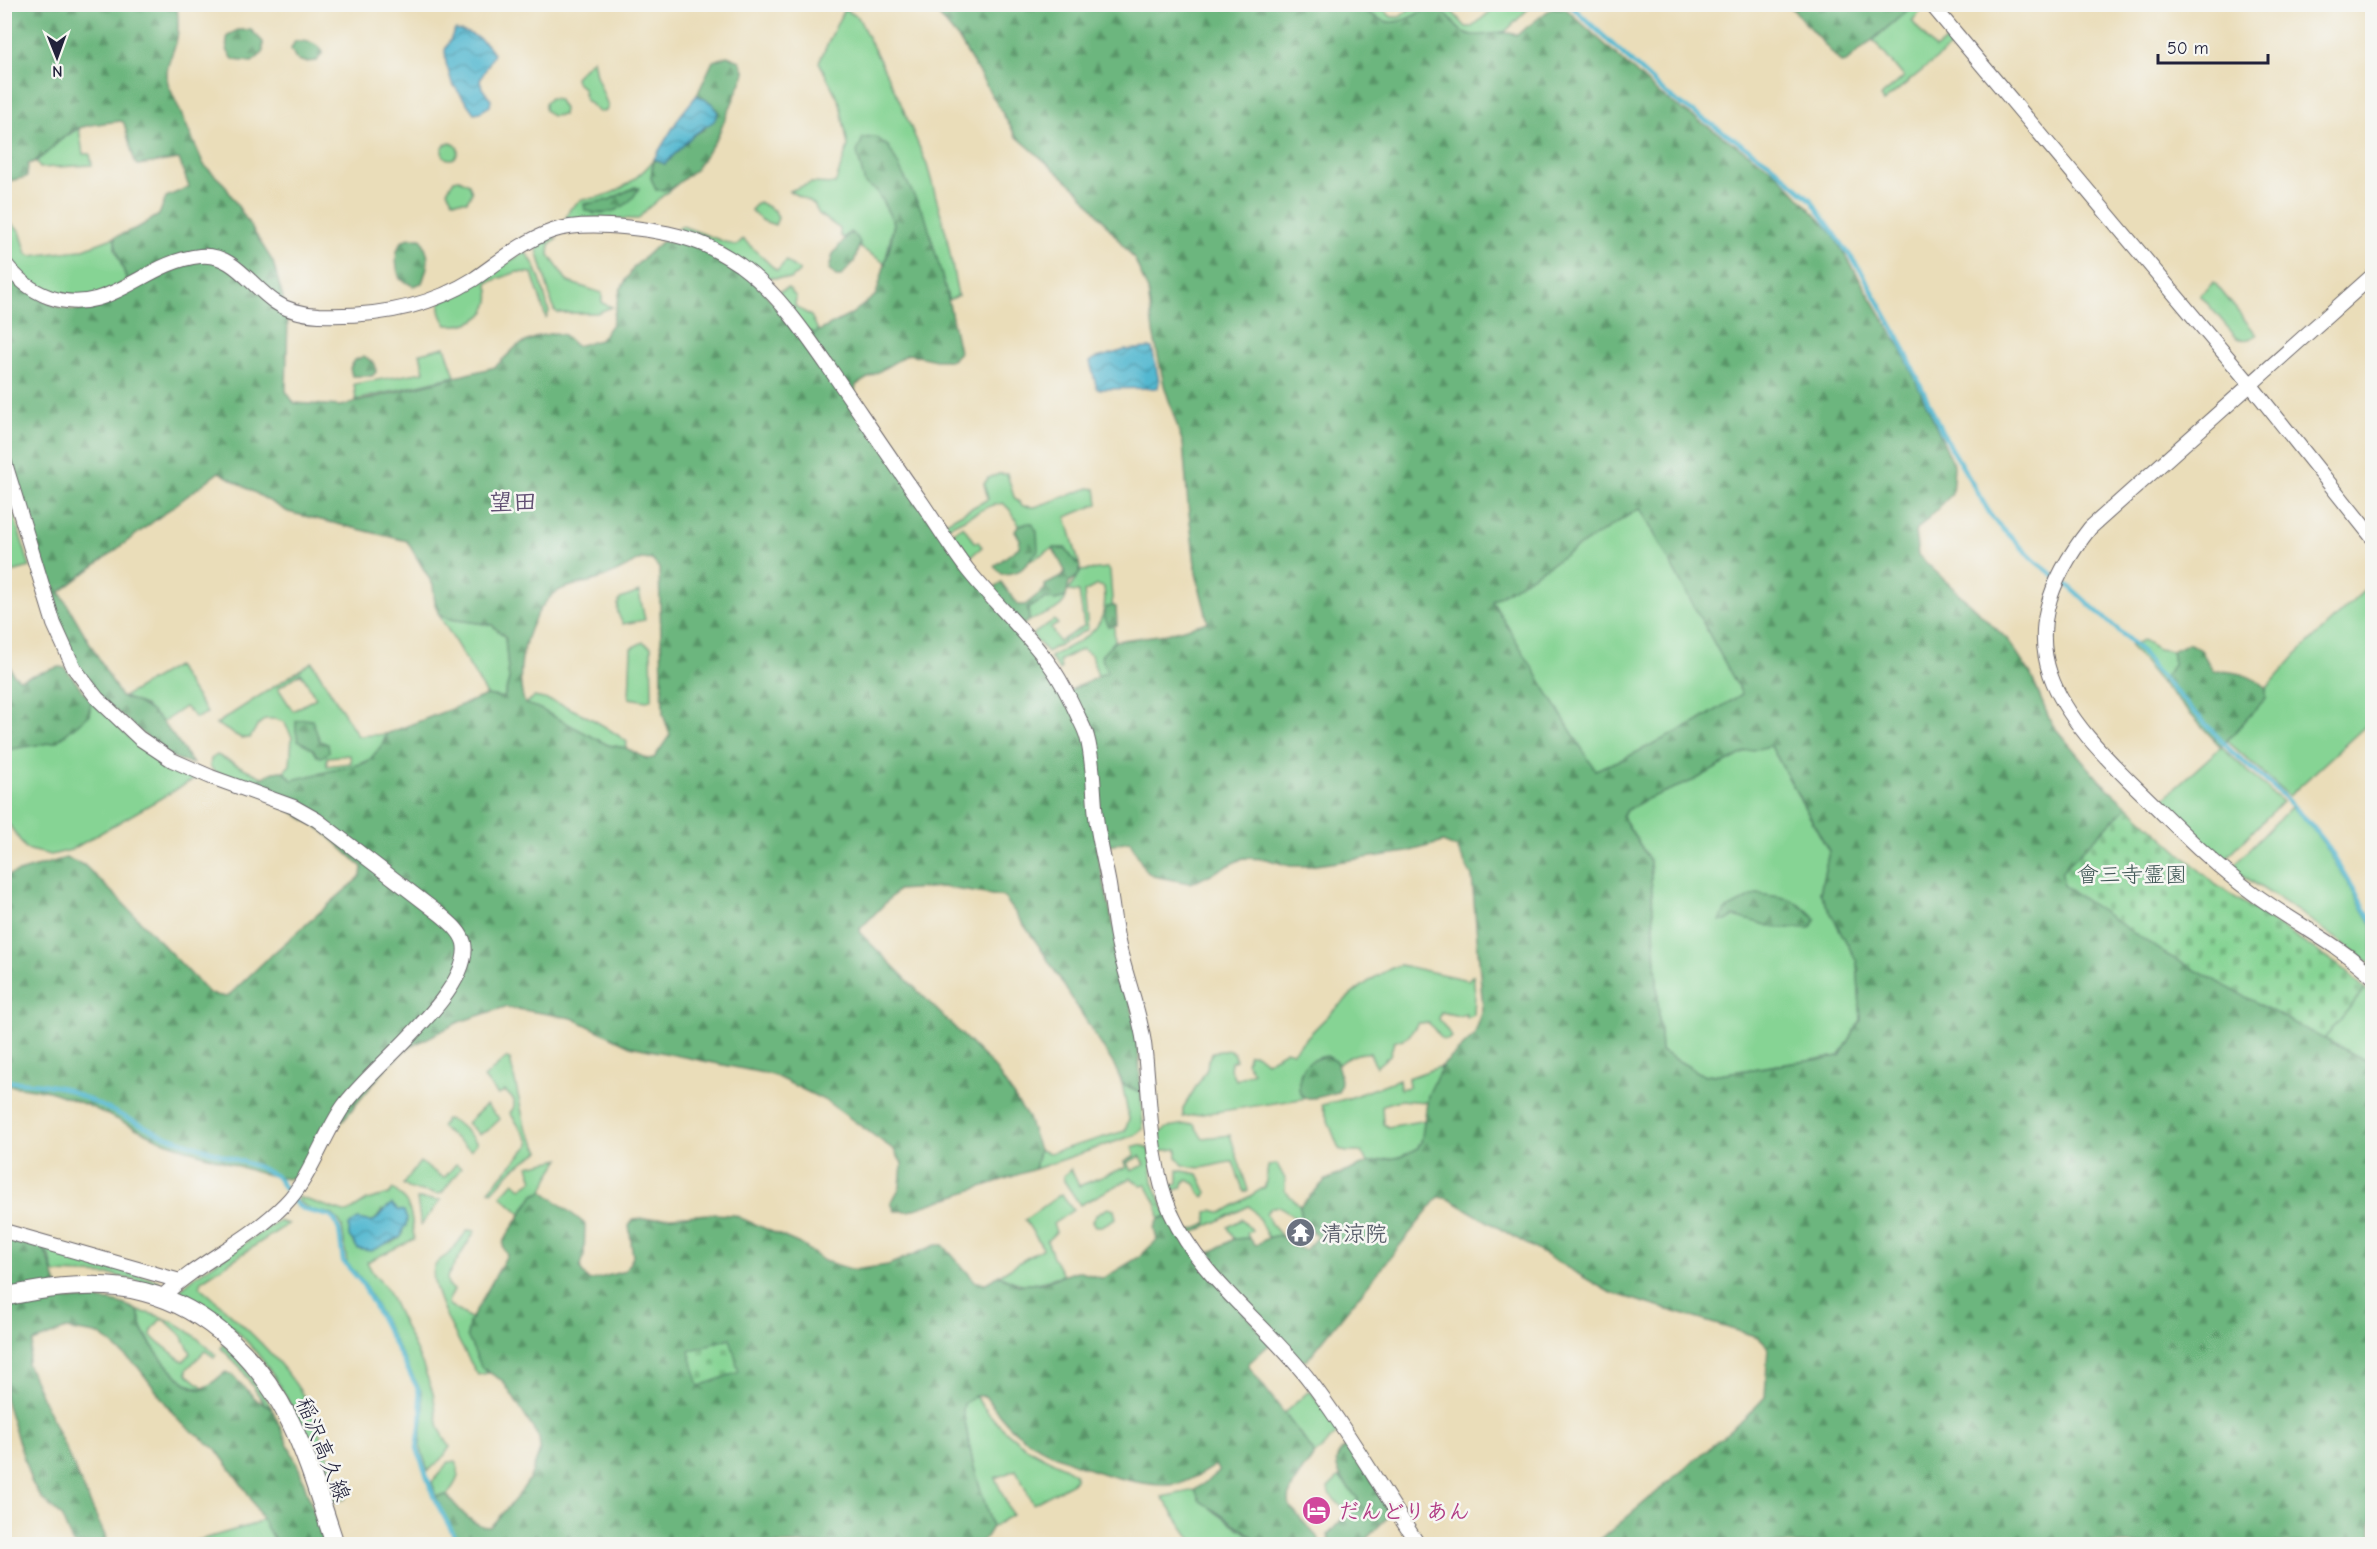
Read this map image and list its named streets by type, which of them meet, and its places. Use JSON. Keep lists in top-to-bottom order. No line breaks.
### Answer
{"streets":{"main road":["稲沢高久線"]},"districts":["望田"],"parks":["會三寺霊園"],"places":{"temple":["清涼院"],"hotel":["だんどりあん"]},"scale_bar":"50 m","north":"bottom"}
